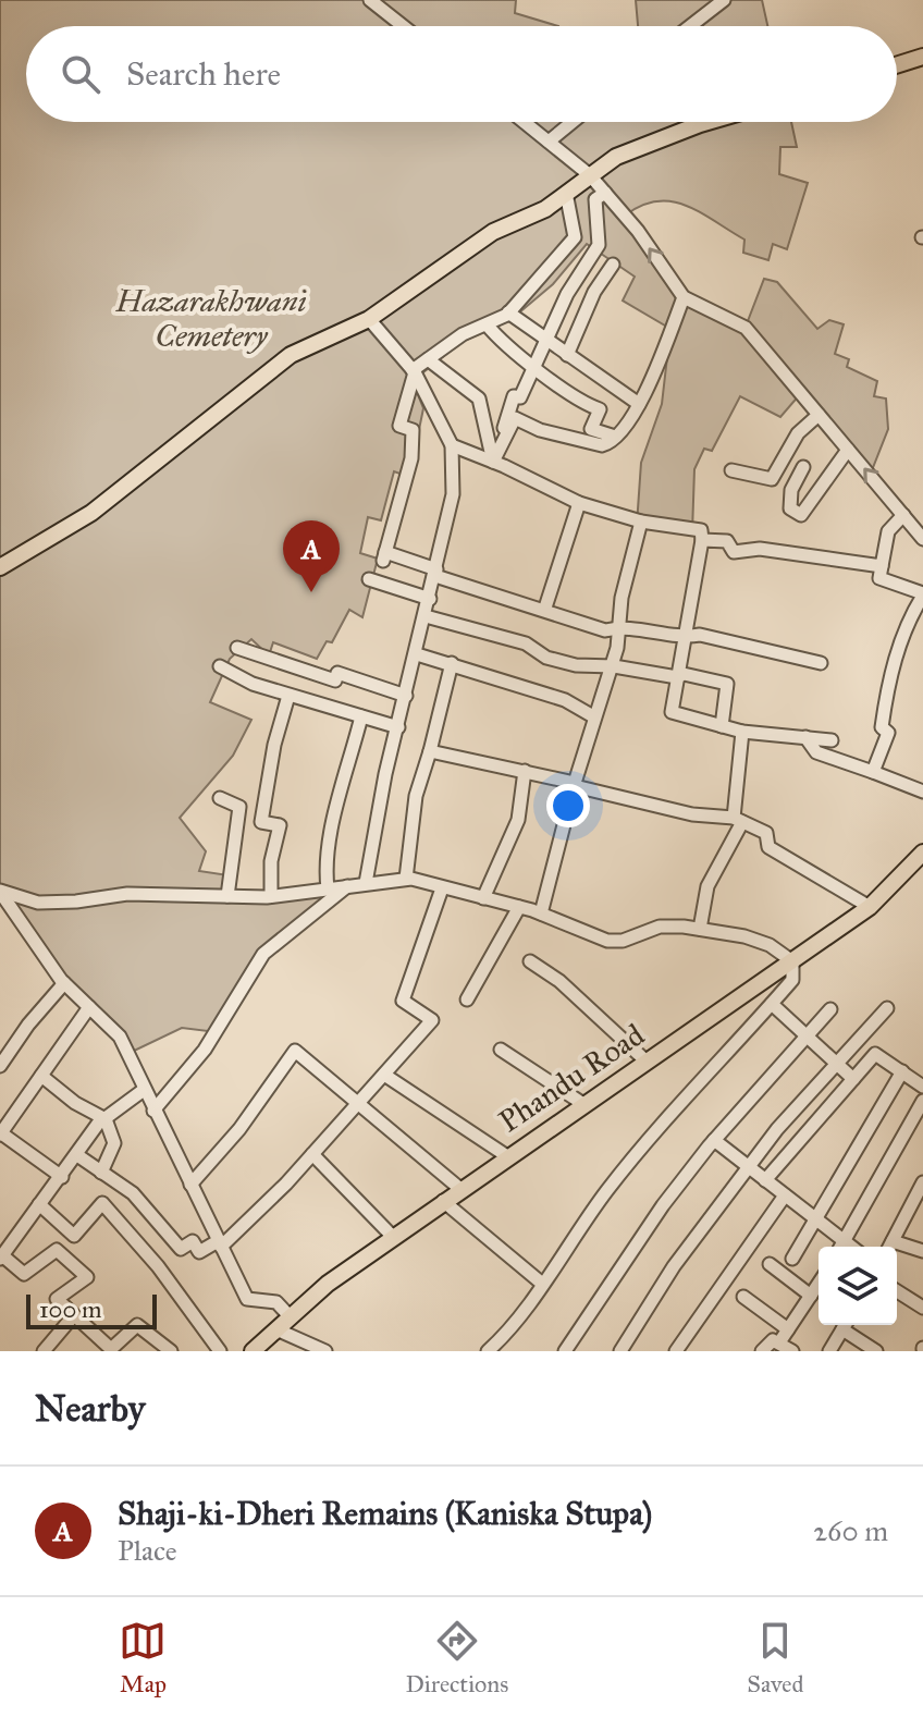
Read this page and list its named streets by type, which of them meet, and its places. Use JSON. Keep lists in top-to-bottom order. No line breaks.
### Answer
{"streets":{"main road":["Phandu Road"]},"parks":["Hazarakhwani Cemetery"],"scale_bar":"100 m","page":{"search":"Search here","pins":"A","scale":"100 m","heading":"Nearby","list":[{"mark":"A","name":"Shaji-ki-Dheri Remains (Kaniska Stupa)","note":"Place","value":"260 m"}],"nav":["Map","Directions","Saved"]}}
